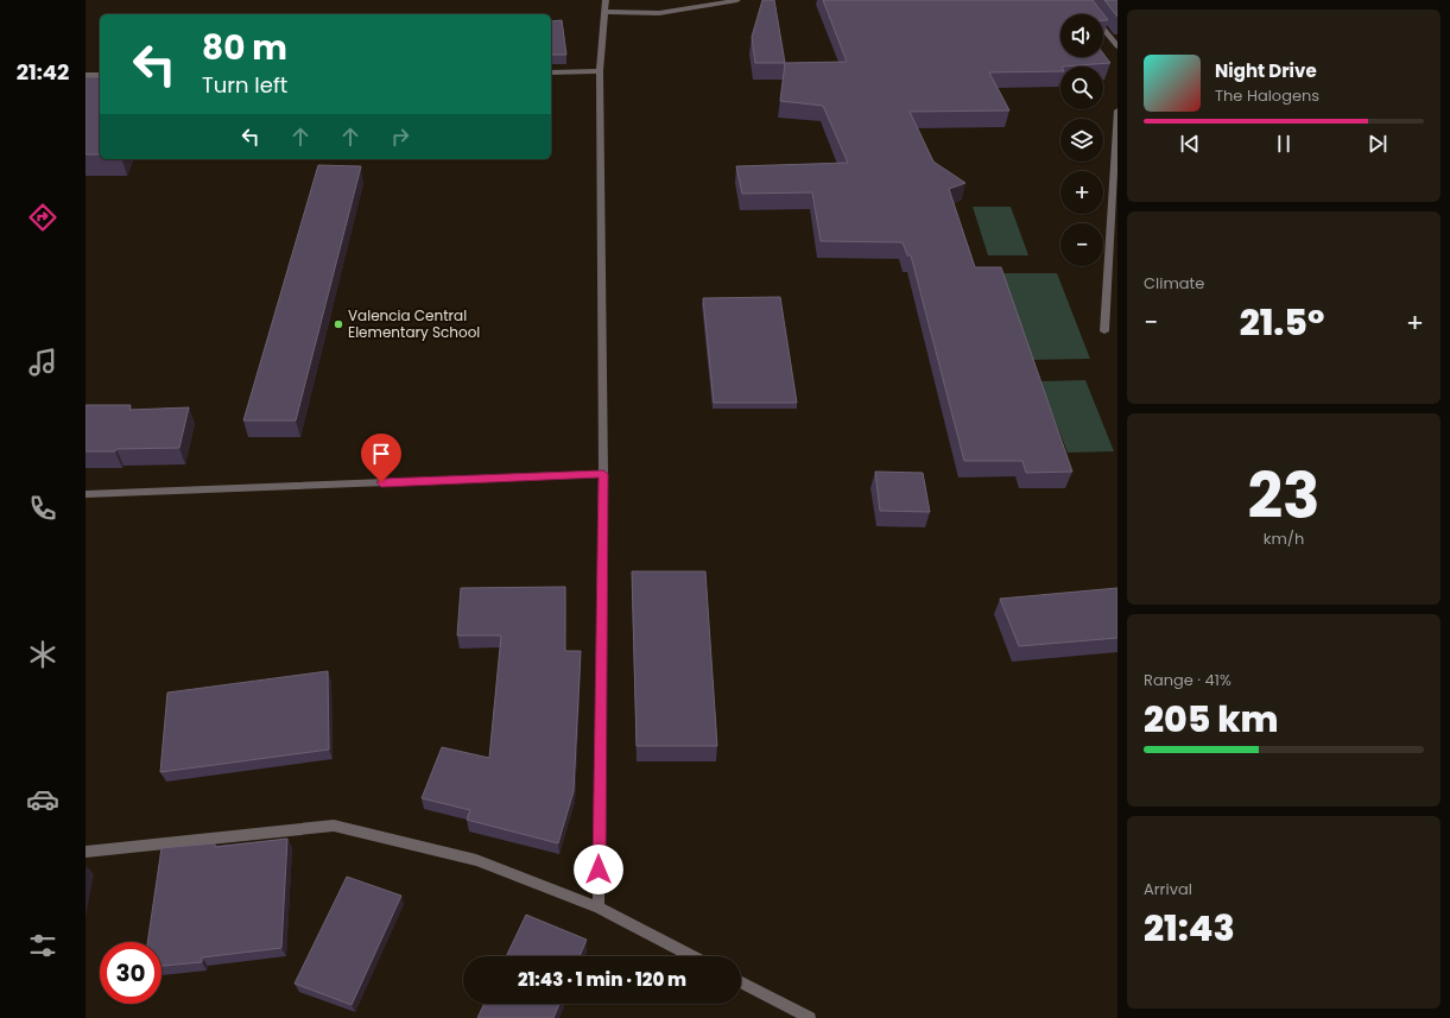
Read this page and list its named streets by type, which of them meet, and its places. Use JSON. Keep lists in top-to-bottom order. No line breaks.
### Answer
{"places":["Valencia Central Elementary School"],"page":{"tabs":"21:42","map_buttons":["+","−"],"turn":["80 m","Turn left"],"song":["Night Drive","The Halogens"],"tile":["Climate",["23","km/h"],["Range · 41%","205 km"],["Arrival","21:43"]],"heat":["−","21.5°","+"],"limit":"30","trip":"21:43 · 1 min · 120 m"}}
